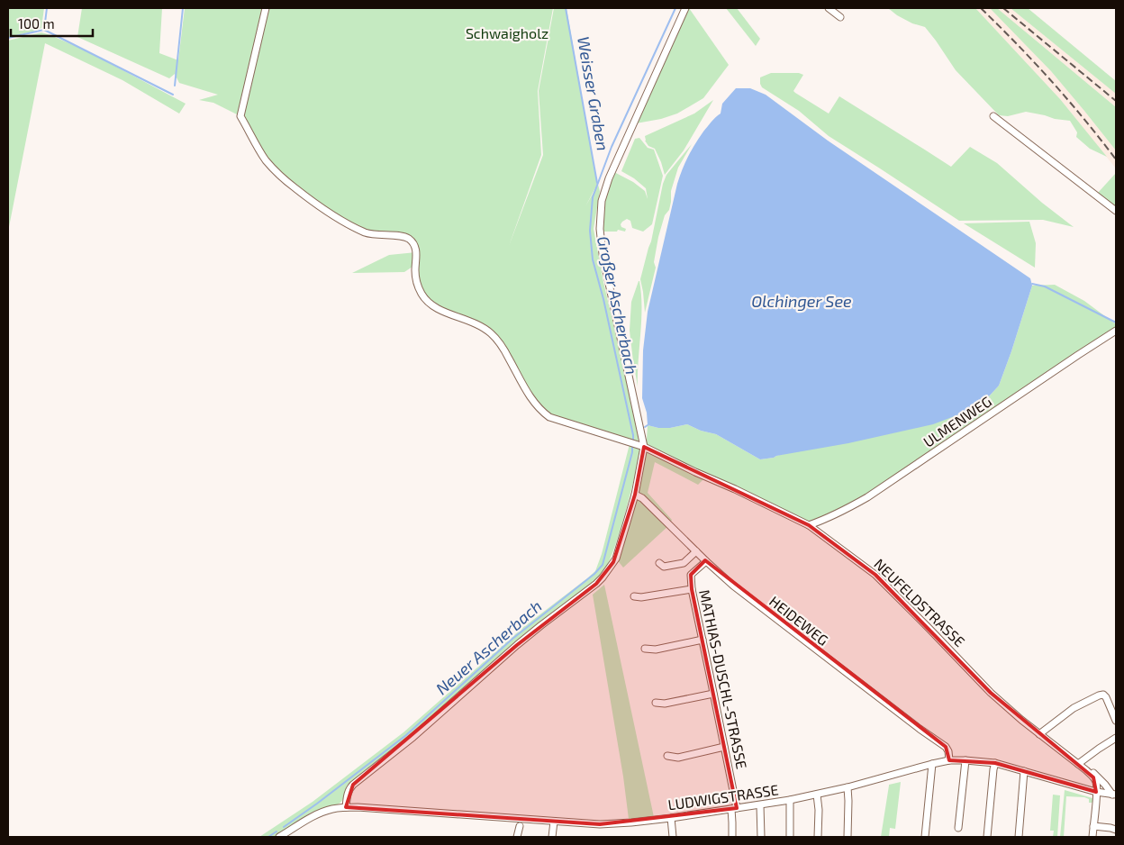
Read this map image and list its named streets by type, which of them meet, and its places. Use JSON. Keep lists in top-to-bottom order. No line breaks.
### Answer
{"streets":{"street":["ULMENWEG","NEUFELDSTRASSE","HEIDEWEG","MATHIAS-DUSCHL-STRASSE","LUDWIGSTRASSE"]},"crossings":[["ULMENWEG","NEUFELDSTRASSE"],["NEUFELDSTRASSE","LUDWIGSTRASSE"],["HEIDEWEG","MATHIAS-DUSCHL-STRASSE"],["HEIDEWEG","LUDWIGSTRASSE"],["MATHIAS-DUSCHL-STRASSE","LUDWIGSTRASSE"]],"water":["Weisser Graben","Olchinger See","Großer Ascherbach","Neuer Ascherbach"],"parks":["Schwaigholz"],"scale_bar":"100 m"}
